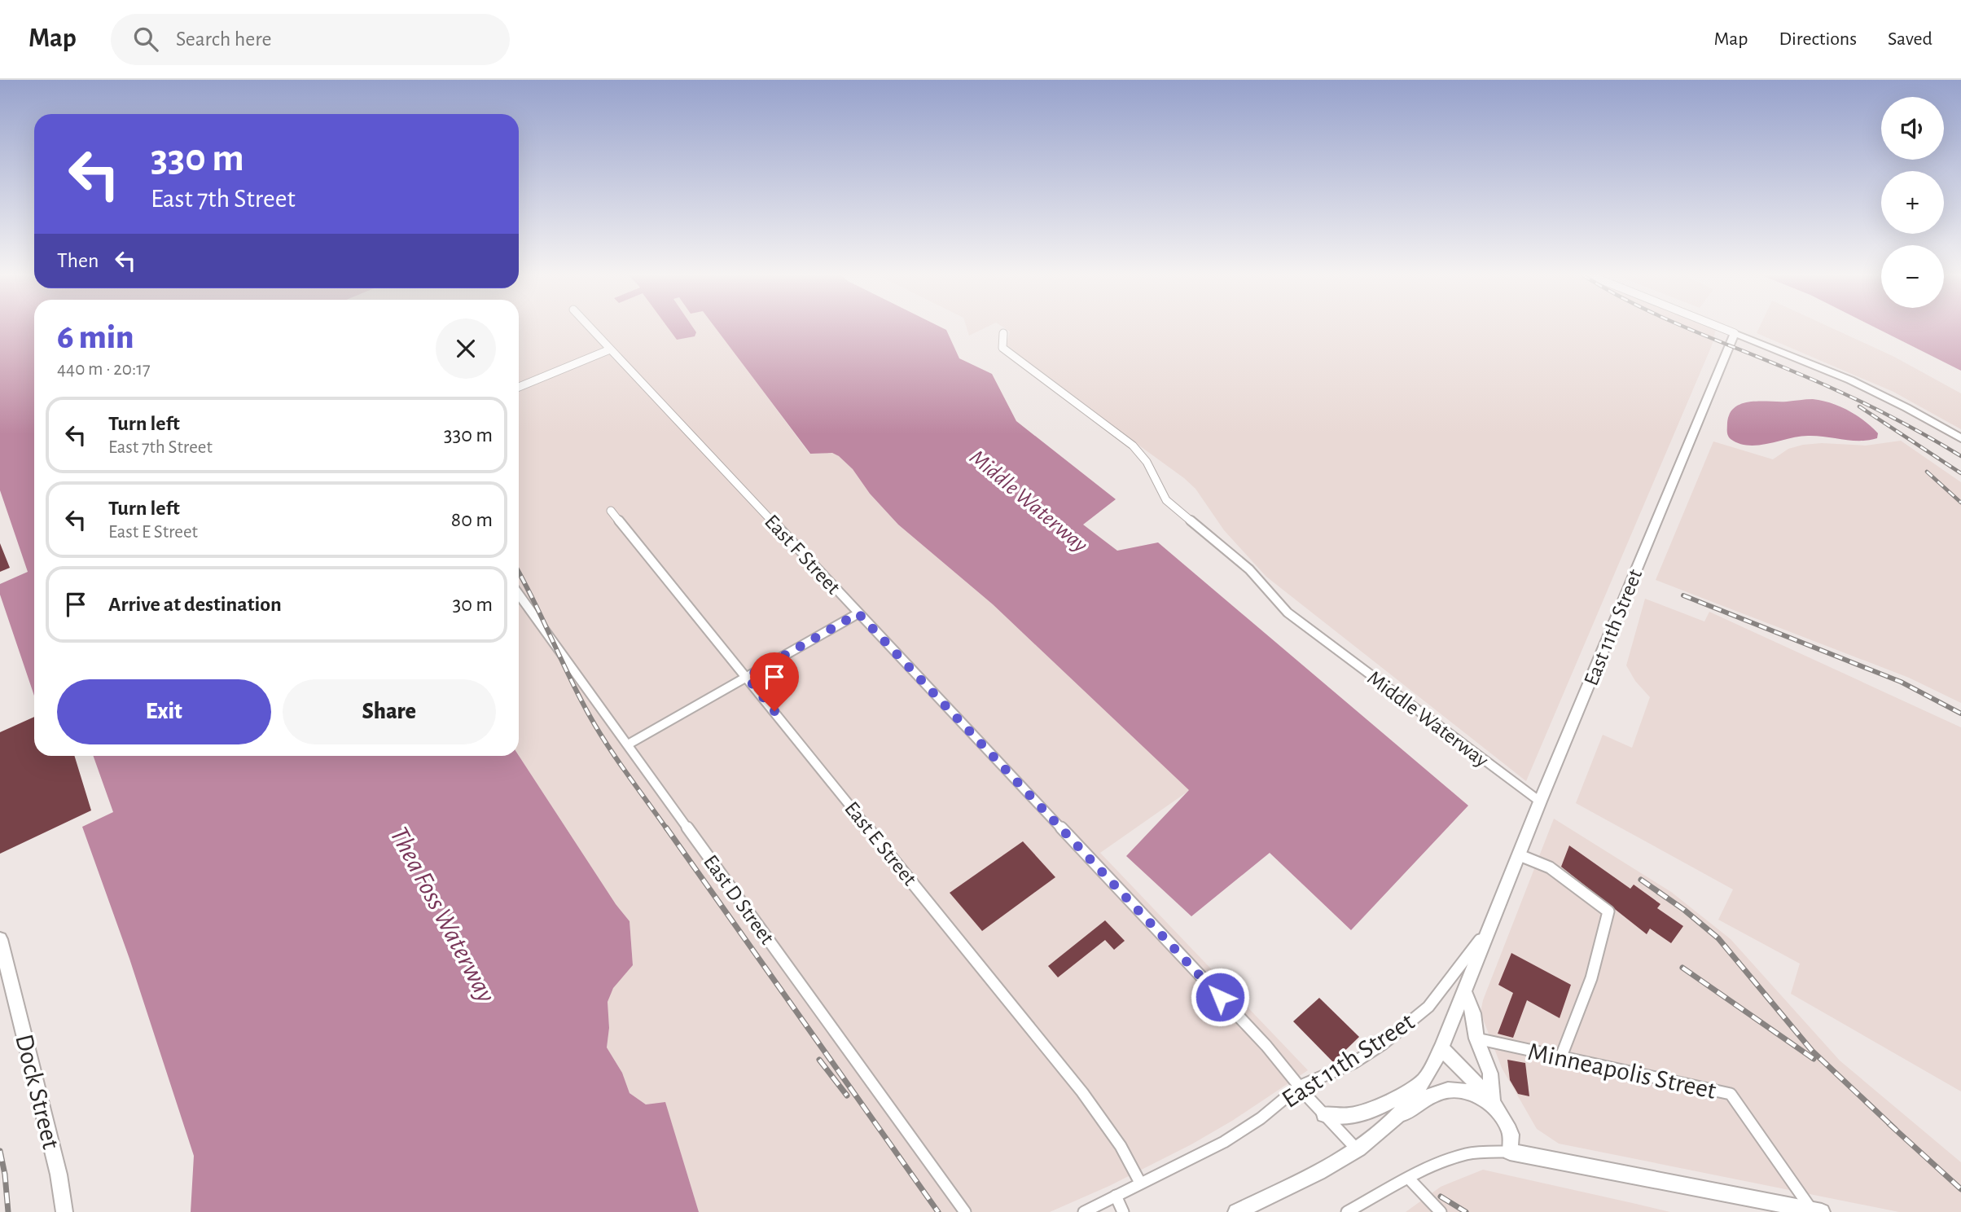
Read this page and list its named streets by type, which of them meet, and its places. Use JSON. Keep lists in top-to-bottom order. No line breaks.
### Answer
{"streets":{"street":["East F Street","East 11th Street","Middle Waterway","East E Street","East D Street","Minneapolis Street","Dock Street"]},"crossings":[["East F Street","East 11th Street"],["East 11th Street","Middle Waterway"],["East 11th Street","East E Street"]],"water":["Middle Waterway","Thea Foss Waterway"],"page":{"header":"Map","search":"Search here","nav":["Map","Directions","Saved"],"map_buttons":["+","−"],"turn":["330 m","East 7th Street"],"then":"Then","heading":["6 min","440 m · 20:17"],"list":[{"name":"Turn left","note":"East 7th Street","value":"330 m"},{"name":"Turn left","note":"East E Street","value":"80 m"},{"name":"Arrive at destination","value":"30 m"}],"buttons":["Exit","Share"]}}
